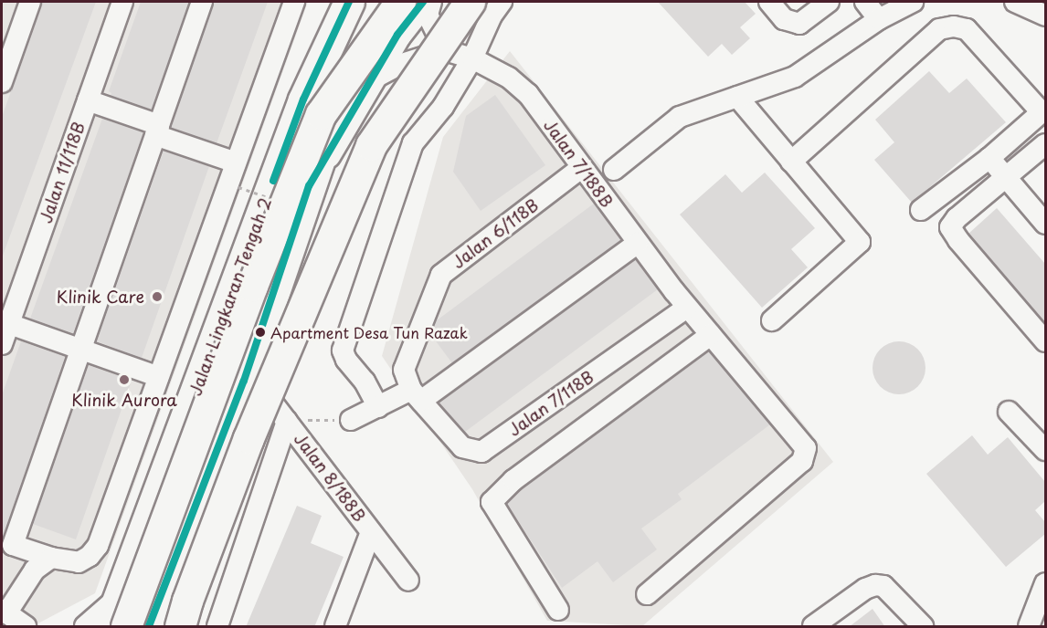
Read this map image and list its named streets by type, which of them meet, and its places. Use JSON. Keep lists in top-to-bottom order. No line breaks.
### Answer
{"streets":{"highway":["Jalan Lingkaran Tengah 2"],"street":["Jalan 7/188B","Jalan 11/118B","Jalan 6/118B","Jalan 7/118B","Jalan 8/188B"]},"crossings":[["Jalan 7/188B","Jalan 6/118B"],["Jalan 7/188B","Jalan 7/118B"],["Jalan 6/118B","Jalan 7/118B"]],"places":["Klinik Care","Apartment Desa Tun Razak","Klinik Aurora"]}
